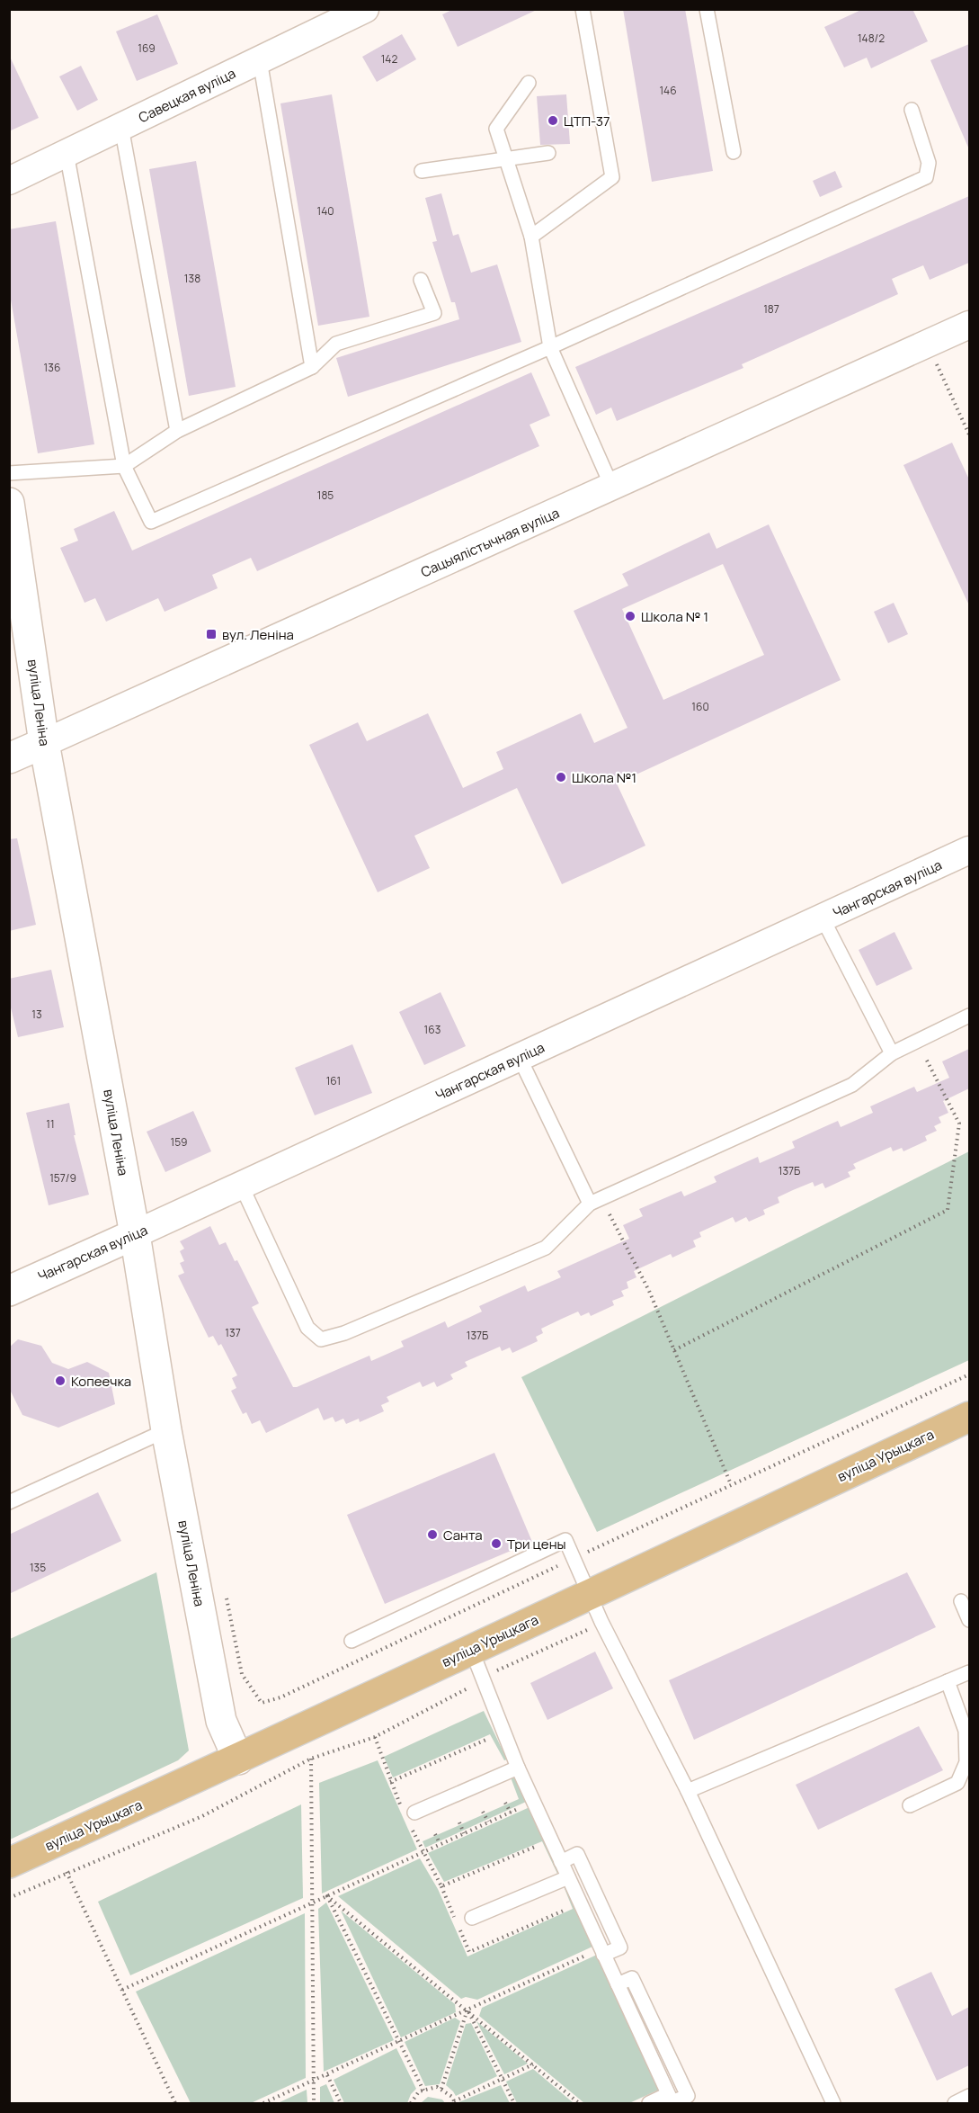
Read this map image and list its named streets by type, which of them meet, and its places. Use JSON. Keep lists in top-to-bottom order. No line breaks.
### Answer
{"streets":{"main road":["Сацыялістычная вуліца","вуліца Леніна","Чангарская вуліца","вуліца Урыцкага"],"street":["Савецкая вуліца"]},"crossings":[["Сацыялістычная вуліца","вуліца Леніна"],["вуліца Леніна","Чангарская вуліца"],["вуліца Леніна","вуліца Урыцкага"]],"places":{"other":["ЦТП-37","Школа № 1","Школа №1","Копеечка","Санта","Три цены"],"transit":["вул. Леніна"]},"house_numbers":["148/2","169","142","146","140","138","187","136","185","160","13","163","161","11","159","137Б","157/9","137","137Б","135"]}
